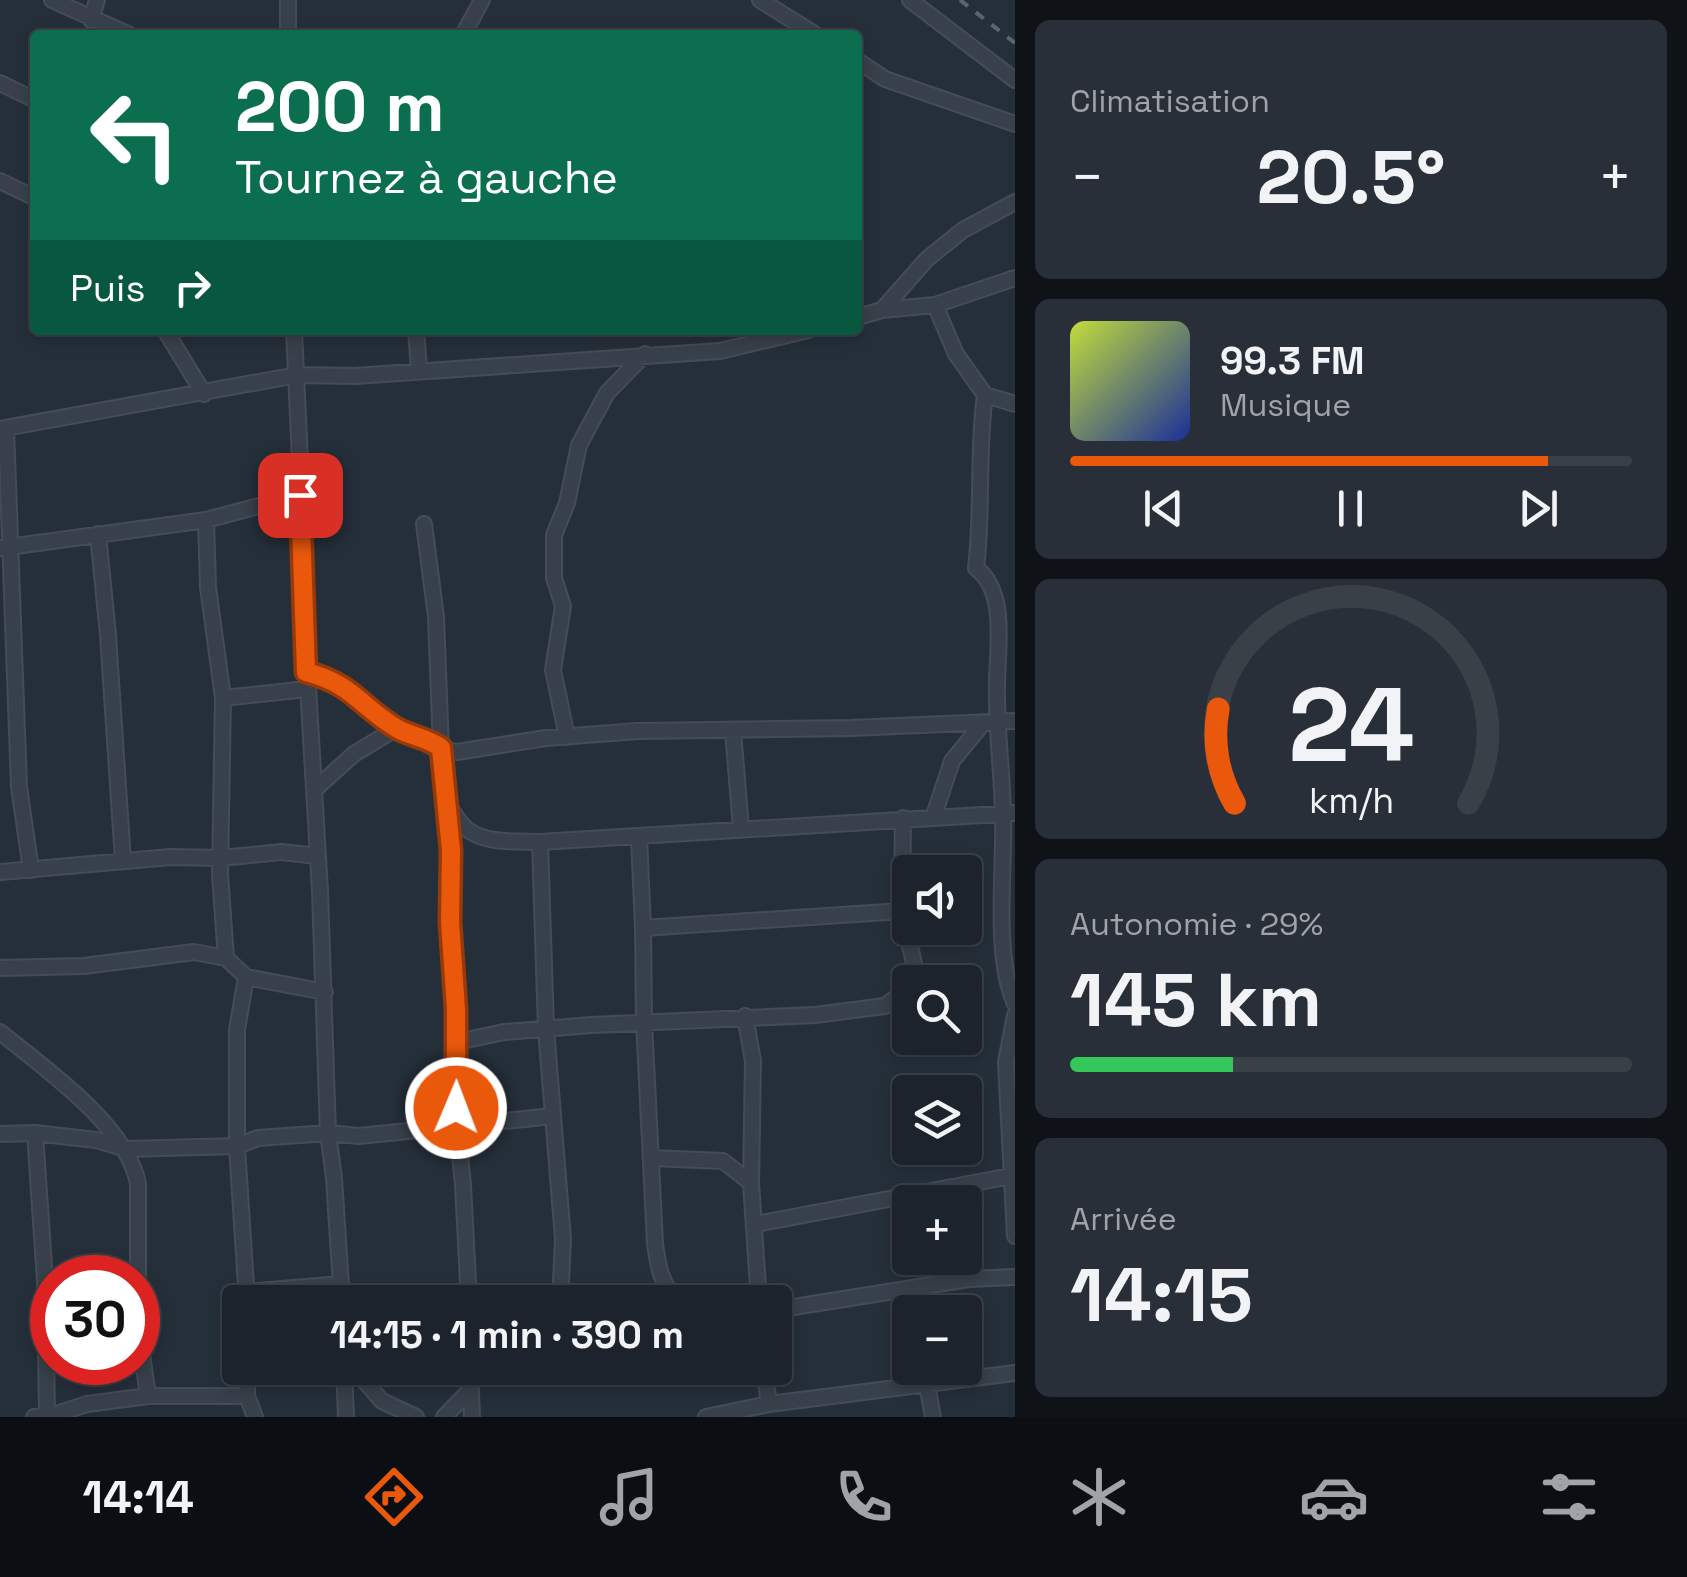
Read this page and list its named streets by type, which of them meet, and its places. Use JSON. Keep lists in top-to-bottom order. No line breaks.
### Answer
{"page":{"tile":["Climatisation",["Autonomie · 29%","145 km"],["Arrivée","14:15"]],"turn":["200 m","Tournez à gauche"],"heat":["−","20.5°","+"],"then":"Puis","song":["99.3 FM","Musique"],"map_buttons":["+","−"],"limit":"30","trip":"14:15 · 1 min · 390 m","tabs":"14:14","gauge":["24","km/h"]}}
